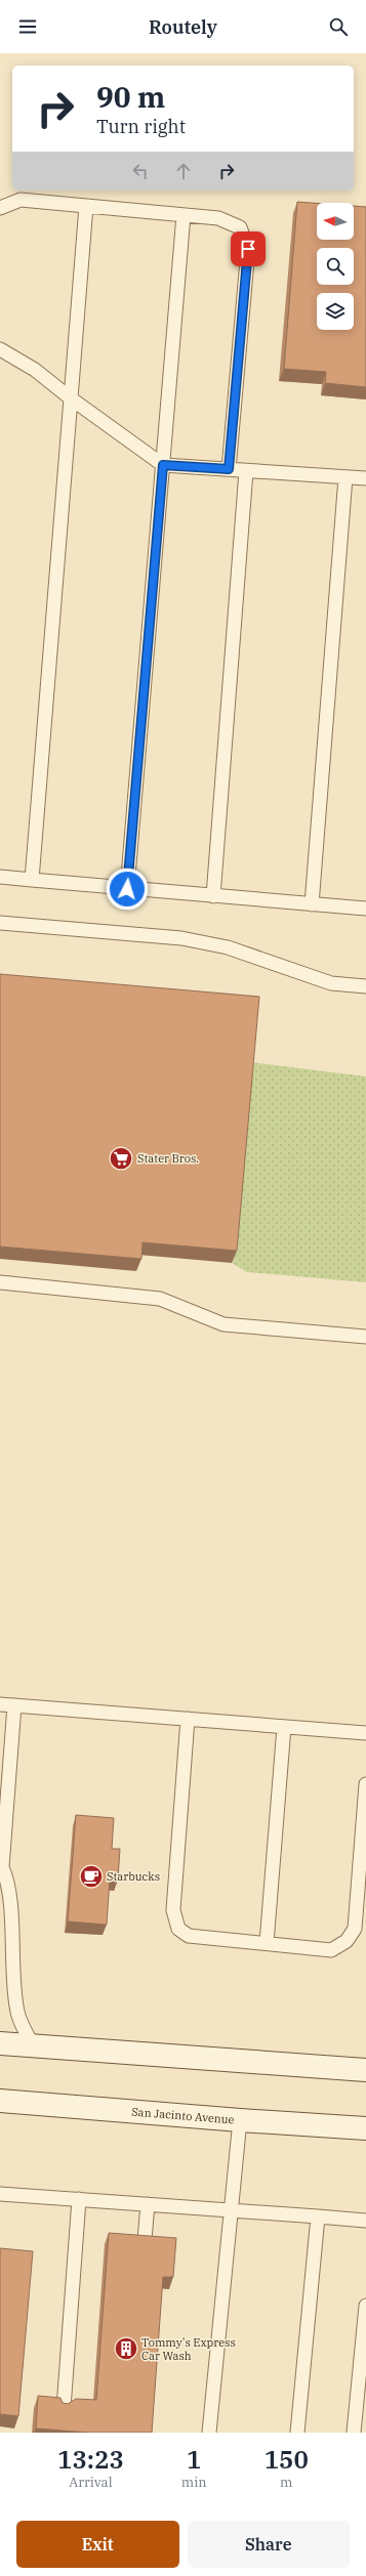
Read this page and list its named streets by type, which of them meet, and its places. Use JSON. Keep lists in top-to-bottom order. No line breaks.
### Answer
{"streets":{"main road":["San Jacinto Avenue"]},"places":{"supermarket":["Stater Bros."],"cafe":["Starbucks"],"building":["Tommy's Express Car Wash"]},"north":"left","page":{"header":"Routely","turn":["90 m","Turn right"],"eta":["13:23","Arrival","1","min","150","m"],"buttons":["Exit","Share"]}}
